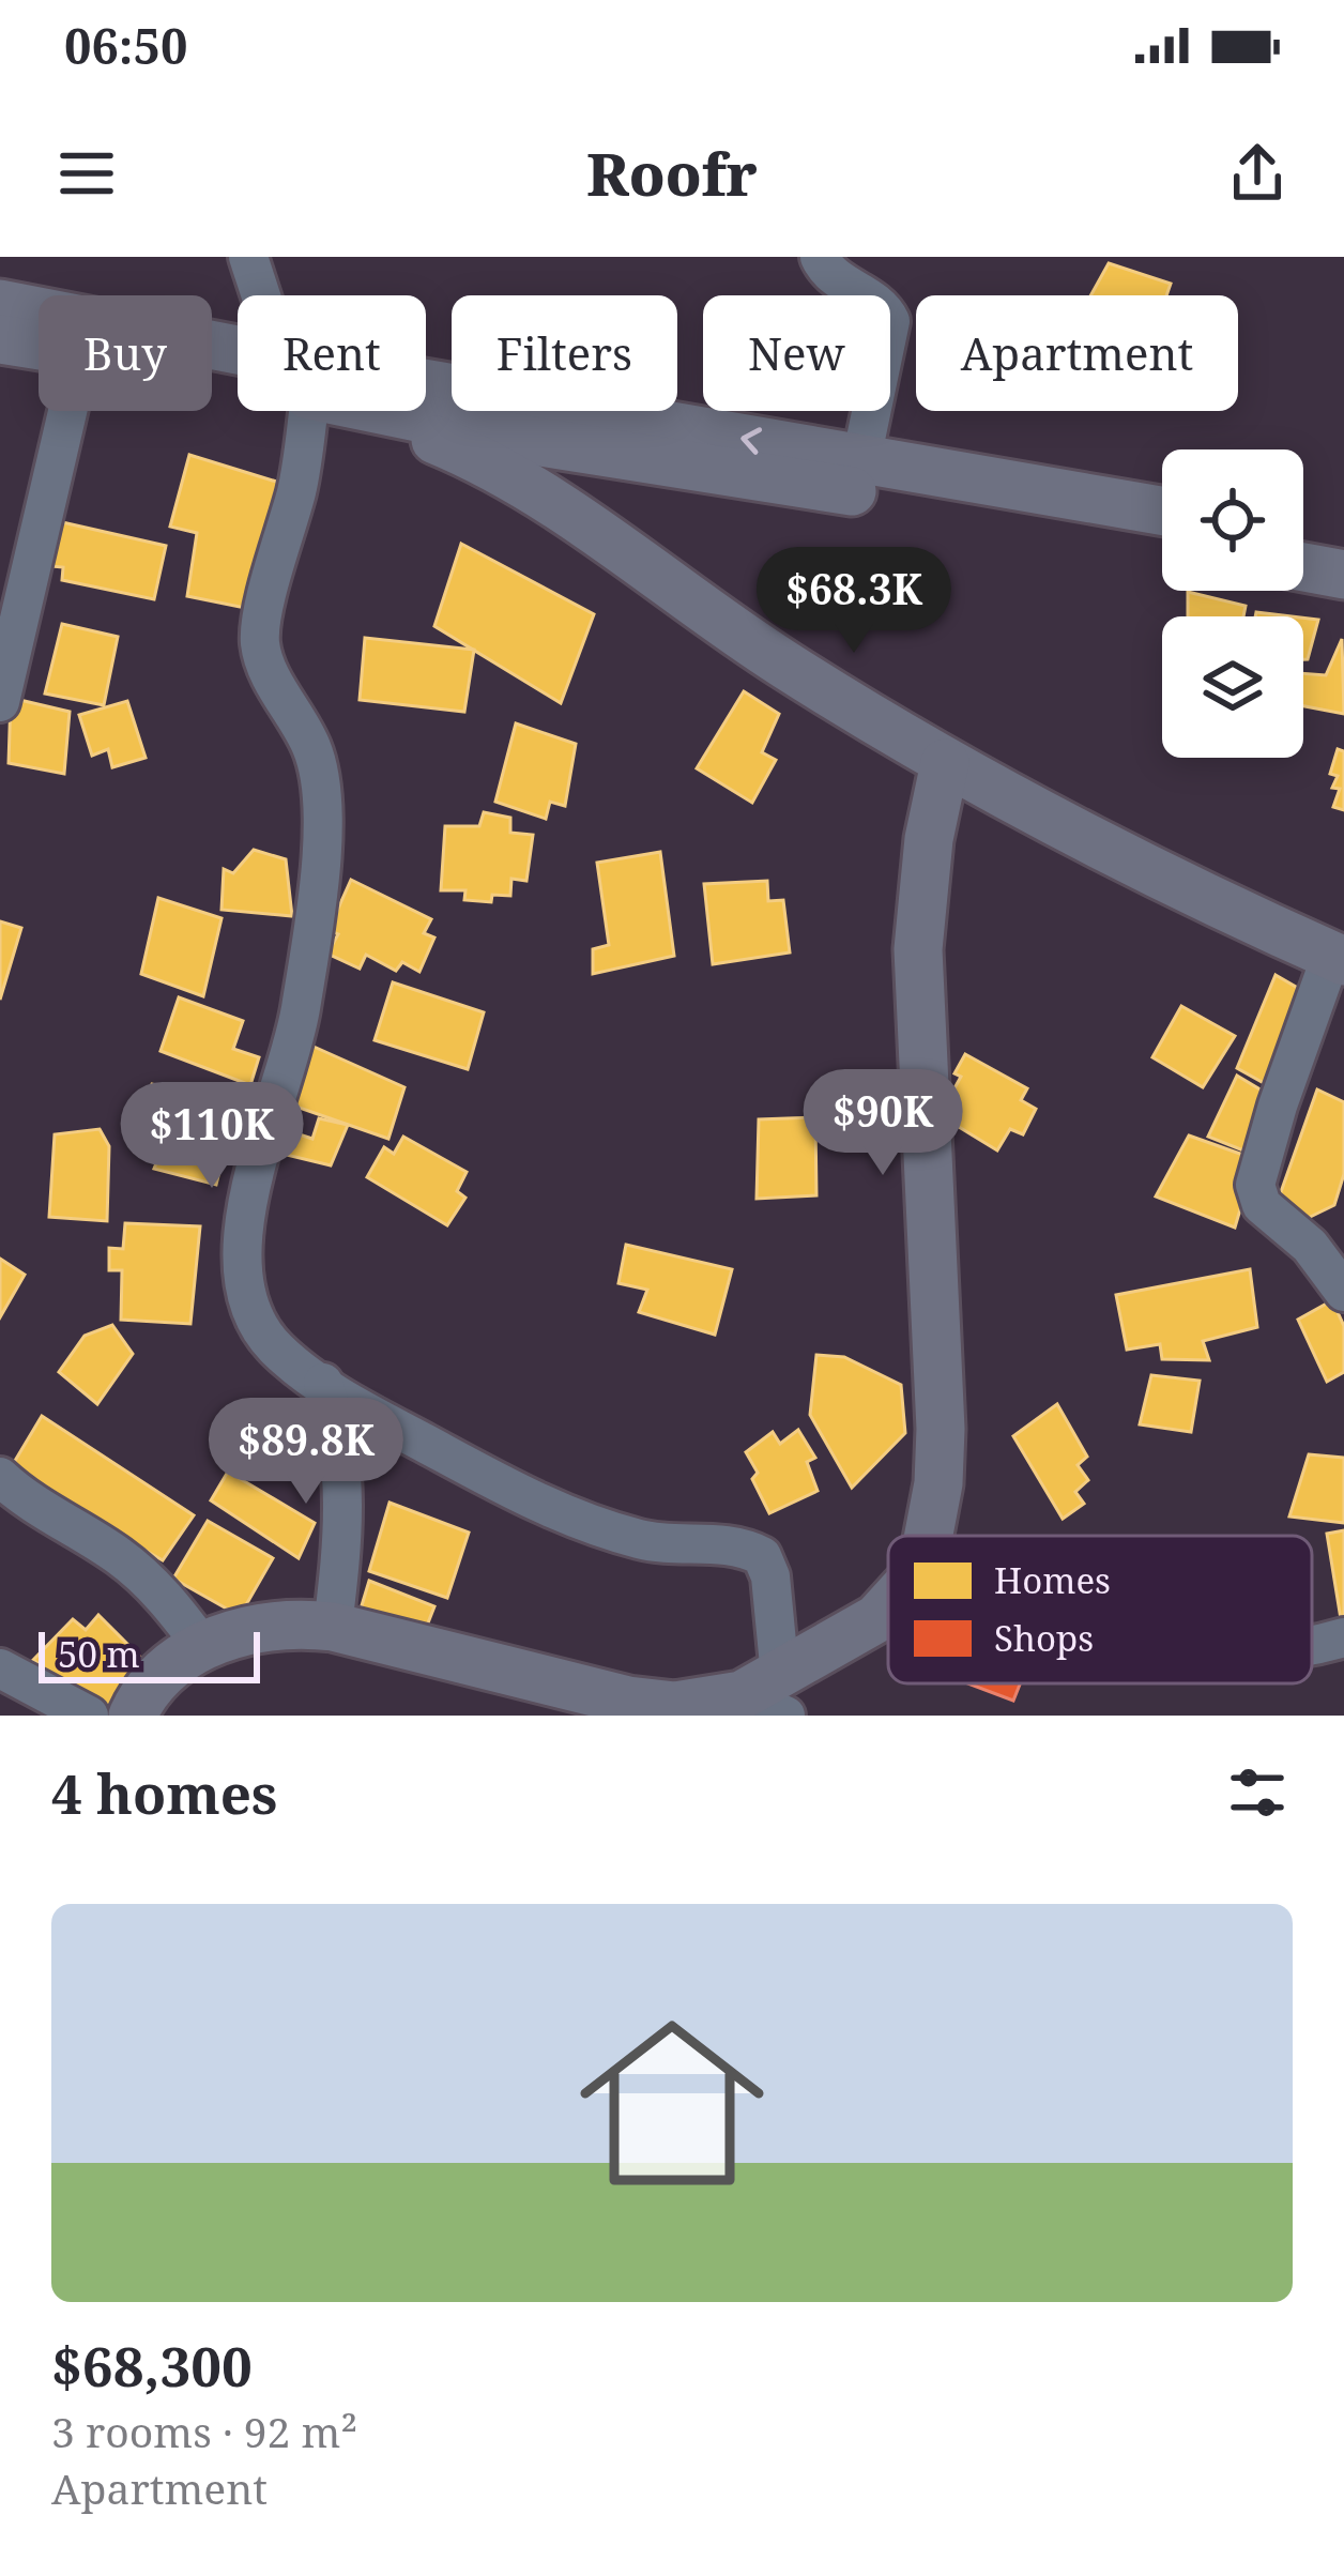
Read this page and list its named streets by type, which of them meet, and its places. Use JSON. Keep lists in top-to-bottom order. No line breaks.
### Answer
{"legend":["Homes","Shops"],"scale_bar":"50 m","page":{"status":"06:50","header":"Roofr","chip":["Buy","Rent","Filters","New","Apartment"],"price":["$68.3K","$90K","$110K","$89.8K"],"scale":"50 m","heading":"4 homes","list":[{"name":"$68,300","note":"3 rooms · 92 m² · Apartment"}]}}
